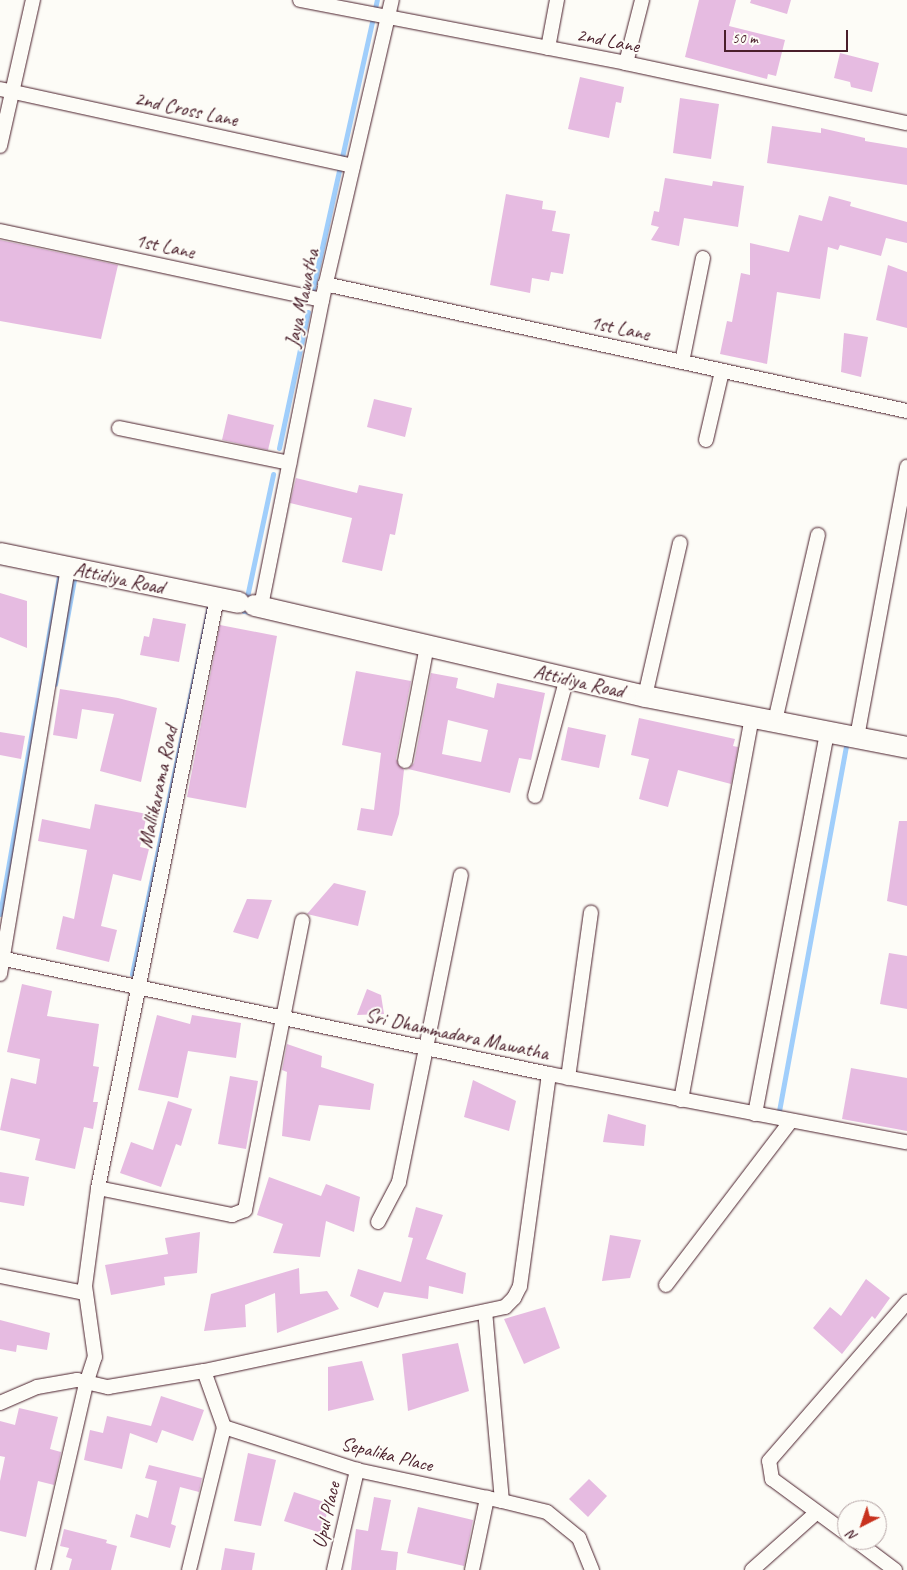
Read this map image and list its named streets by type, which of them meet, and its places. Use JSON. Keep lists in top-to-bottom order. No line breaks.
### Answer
{"streets":{"main road":["Attidiya Road"],"street":["2nd Lane","2nd Cross Lane","1st Lane","Jaya Mawatha","Mallikarama Road","Sri Dhammadara Mawatha","Sepalika Place","Upul Place"]},"crossings":[["2nd Lane","Jaya Mawatha"],["2nd Cross Lane","Jaya Mawatha"],["1st Lane","Jaya Mawatha"],["Jaya Mawatha","Attidiya Road"],["Attidiya Road","Mallikarama Road"],["Mallikarama Road","Sri Dhammadara Mawatha"],["Sepalika Place","Upul Place"]],"scale_bar":"50 m","north":"bottom left"}
